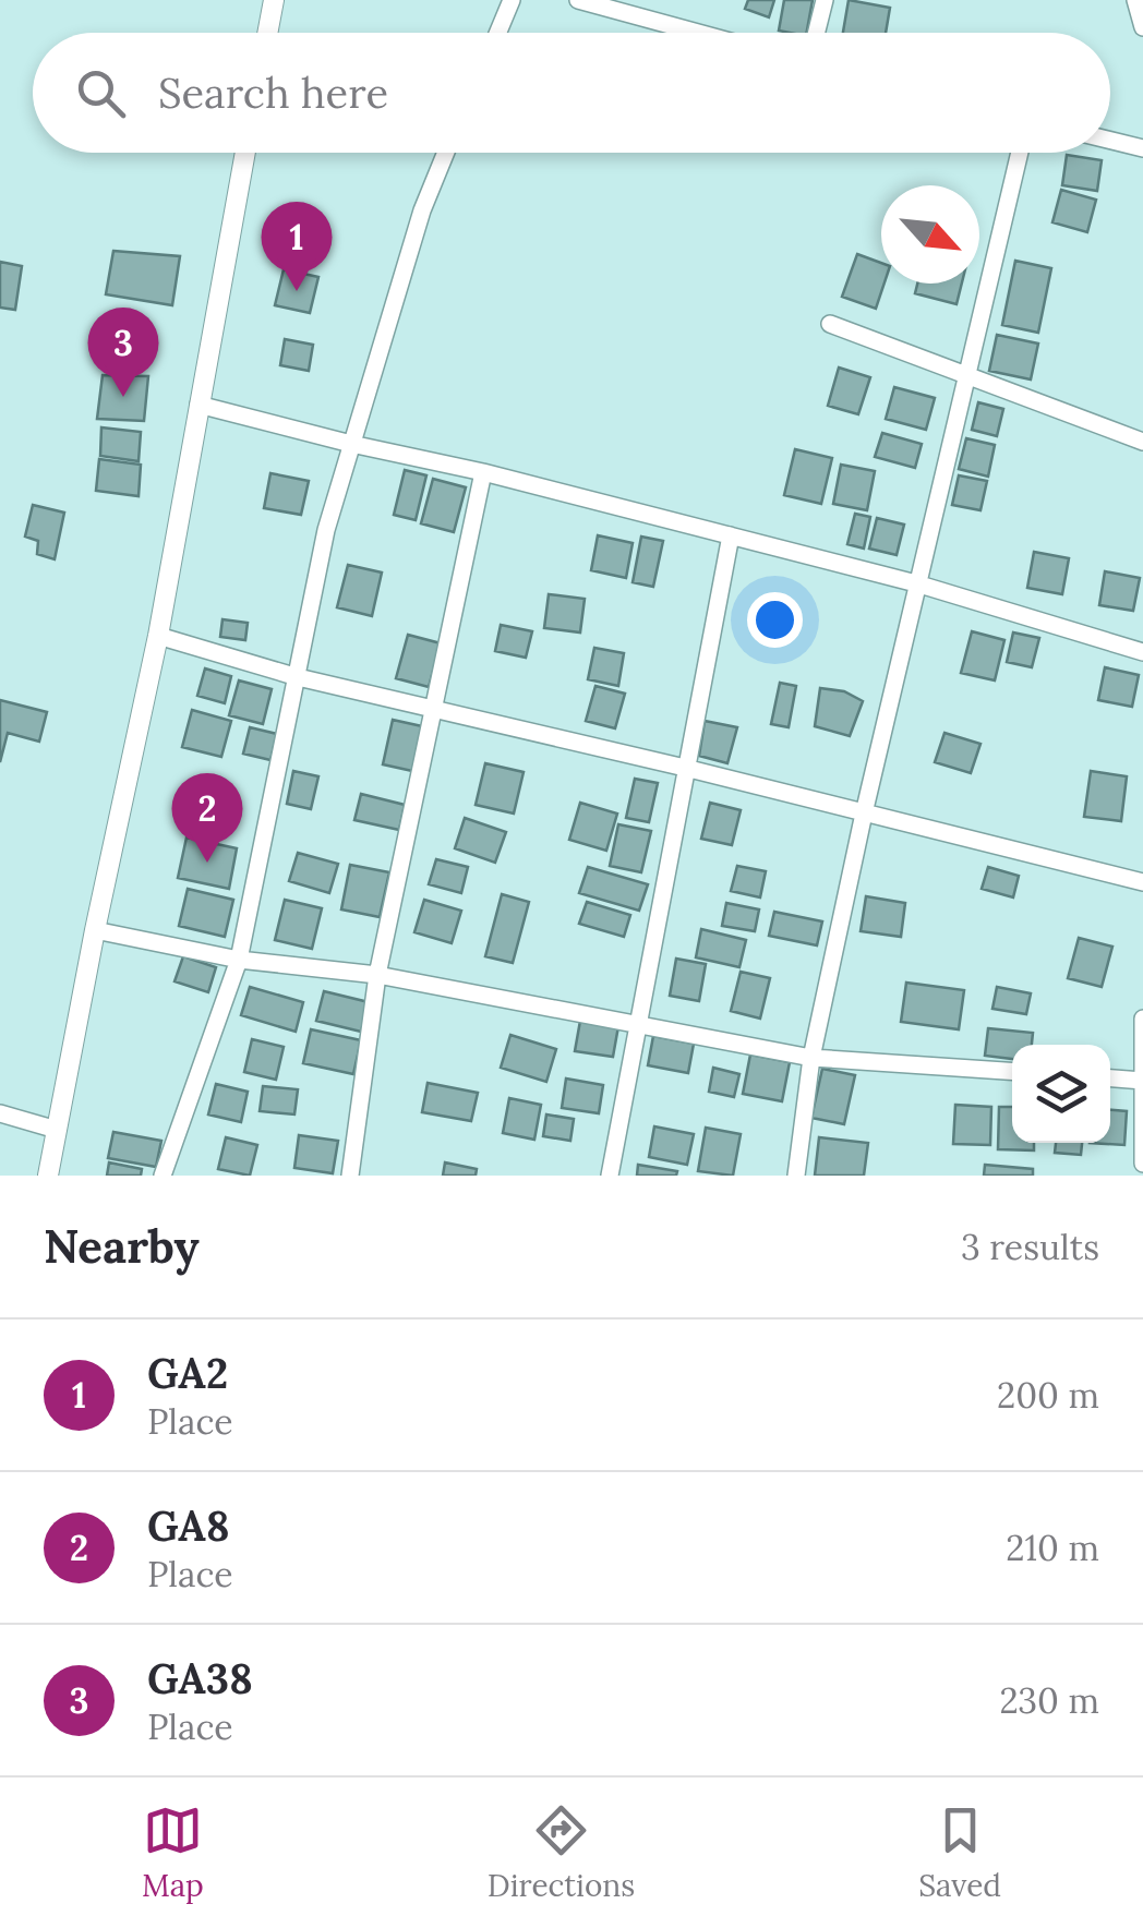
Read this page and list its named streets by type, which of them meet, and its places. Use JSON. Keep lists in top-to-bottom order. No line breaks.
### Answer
{"north":"bottom right","page":{"search":"Search here","pins":["1","3","2"],"heading":["Nearby","3 results"],"list":[{"mark":"1","name":"GA2","note":"Place","value":"200 m"},{"mark":"2","name":"GA8","note":"Place","value":"210 m"},{"mark":"3","name":"GA38","note":"Place","value":"230 m"}],"nav":["Map","Directions","Saved"]}}
